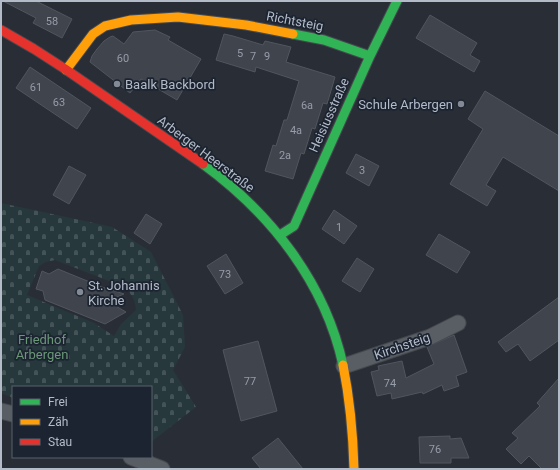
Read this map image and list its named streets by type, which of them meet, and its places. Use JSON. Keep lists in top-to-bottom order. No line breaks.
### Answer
{"streets":{"main road":["Richtsteig","Heisiusstraße","Arberger Heerstraße"],"street":["Kirchsteig"]},"crossings":[["Richtsteig","Heisiusstraße"],["Richtsteig","Arberger Heerstraße"],["Heisiusstraße","Arberger Heerstraße"],["Arberger Heerstraße","Kirchsteig"]],"parks":["Friedhof Arbergen"],"places":["Baalk Backbord","Schule Arbergen","St. Johannis Kirche"],"house_numbers":["58","5","7","9","60","61","63","6a","4a","2a","3","1","73","77","74","76"],"legend":["Frei","Zäh","Stau"]}
